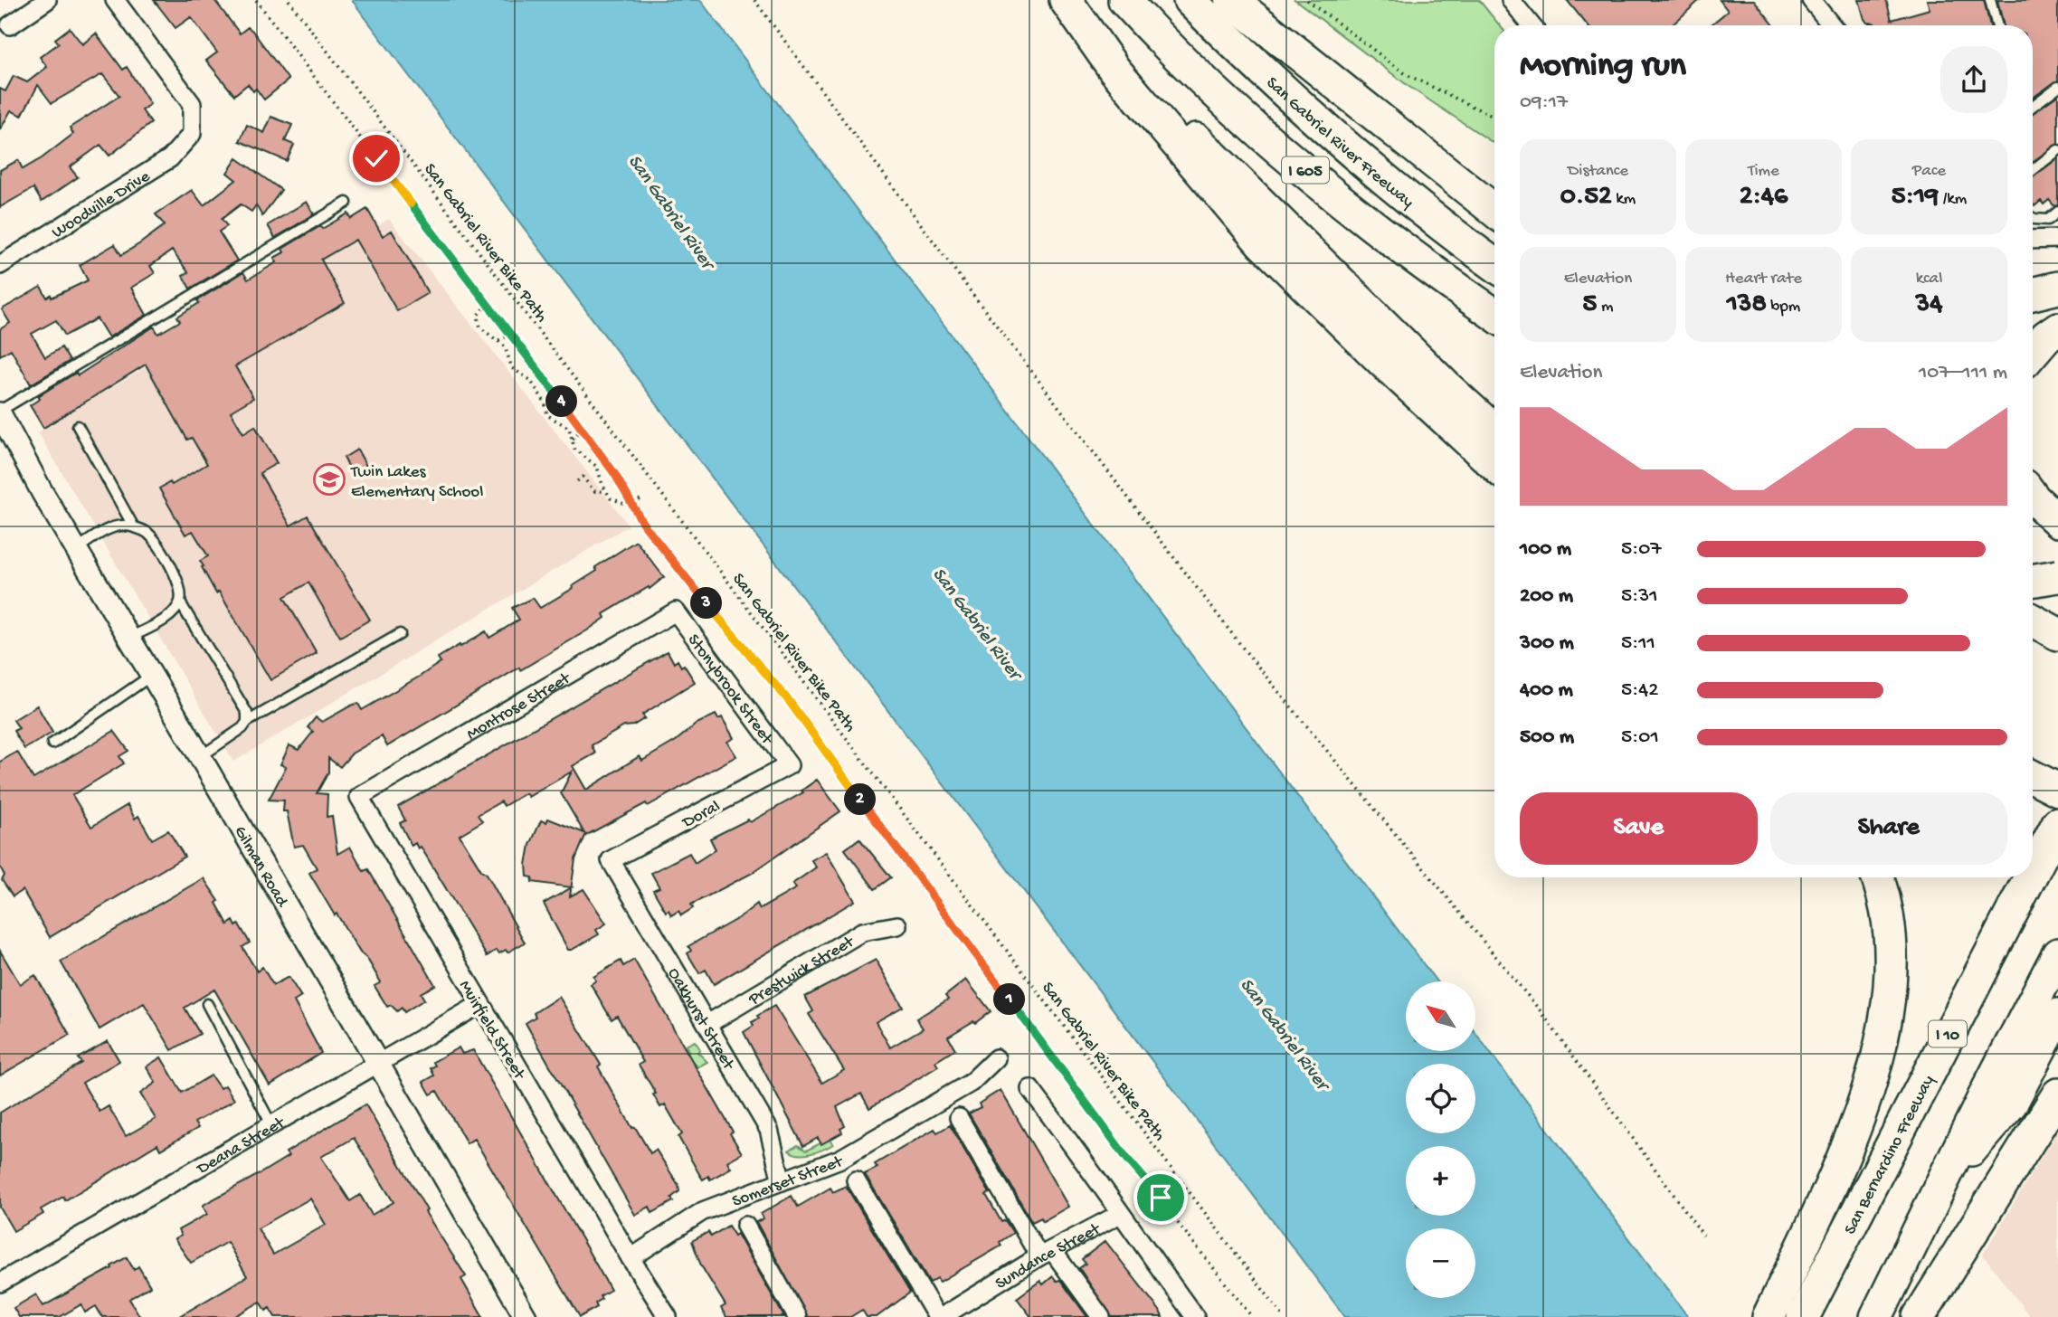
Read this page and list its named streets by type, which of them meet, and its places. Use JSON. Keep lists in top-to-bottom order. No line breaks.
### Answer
{"streets":{"highway":["San Gabriel River Freeway","I 605","I 10","San Bernardino Freeway"],"street":["Woodville Drive","Stonybrook Street","Montrose Street","Doral","Gilman Road","Prestwick Street","Oakhurst Street","Muirfield Street","Deana Street","Somerset Street","Sundance Street"],"path":["San Gabriel River Bike Path"]},"crossings":[["Stonybrook Street","Montrose Street"],["Stonybrook Street","Doral"],["Montrose Street","Muirfield Street"],["Doral","Oakhurst Street"],["Gilman Road","Deana Street"],["Prestwick Street","Oakhurst Street"],["Oakhurst Street","Somerset Street"],["Muirfield Street","Deana Street"],["Muirfield Street","Somerset Street"]],"water":["San Gabriel River"],"places":{"school or university":["Twin Lakes Elementary School"]},"north":"top left","page":{"heading":["Morning run","09:17"],"stats":[["Distance","0.52 km"],["Time","2:46"],["Pace","5:19 /km"],["Elevation","5 m"],["Heart rate","138 bpm"],["kcal","34"]],"chart":["Elevation","107–111 m"],"pins":["4","3","2","1"],"list":[{"name":"100 m","note":"5:07"},{"name":"200 m","note":"5:31"},{"name":"300 m","note":"5:11"},{"name":"400 m","note":"5:42"},{"name":"500 m","note":"5:01"}],"buttons":["Save","Share"],"map_buttons":["+","−"]}}
